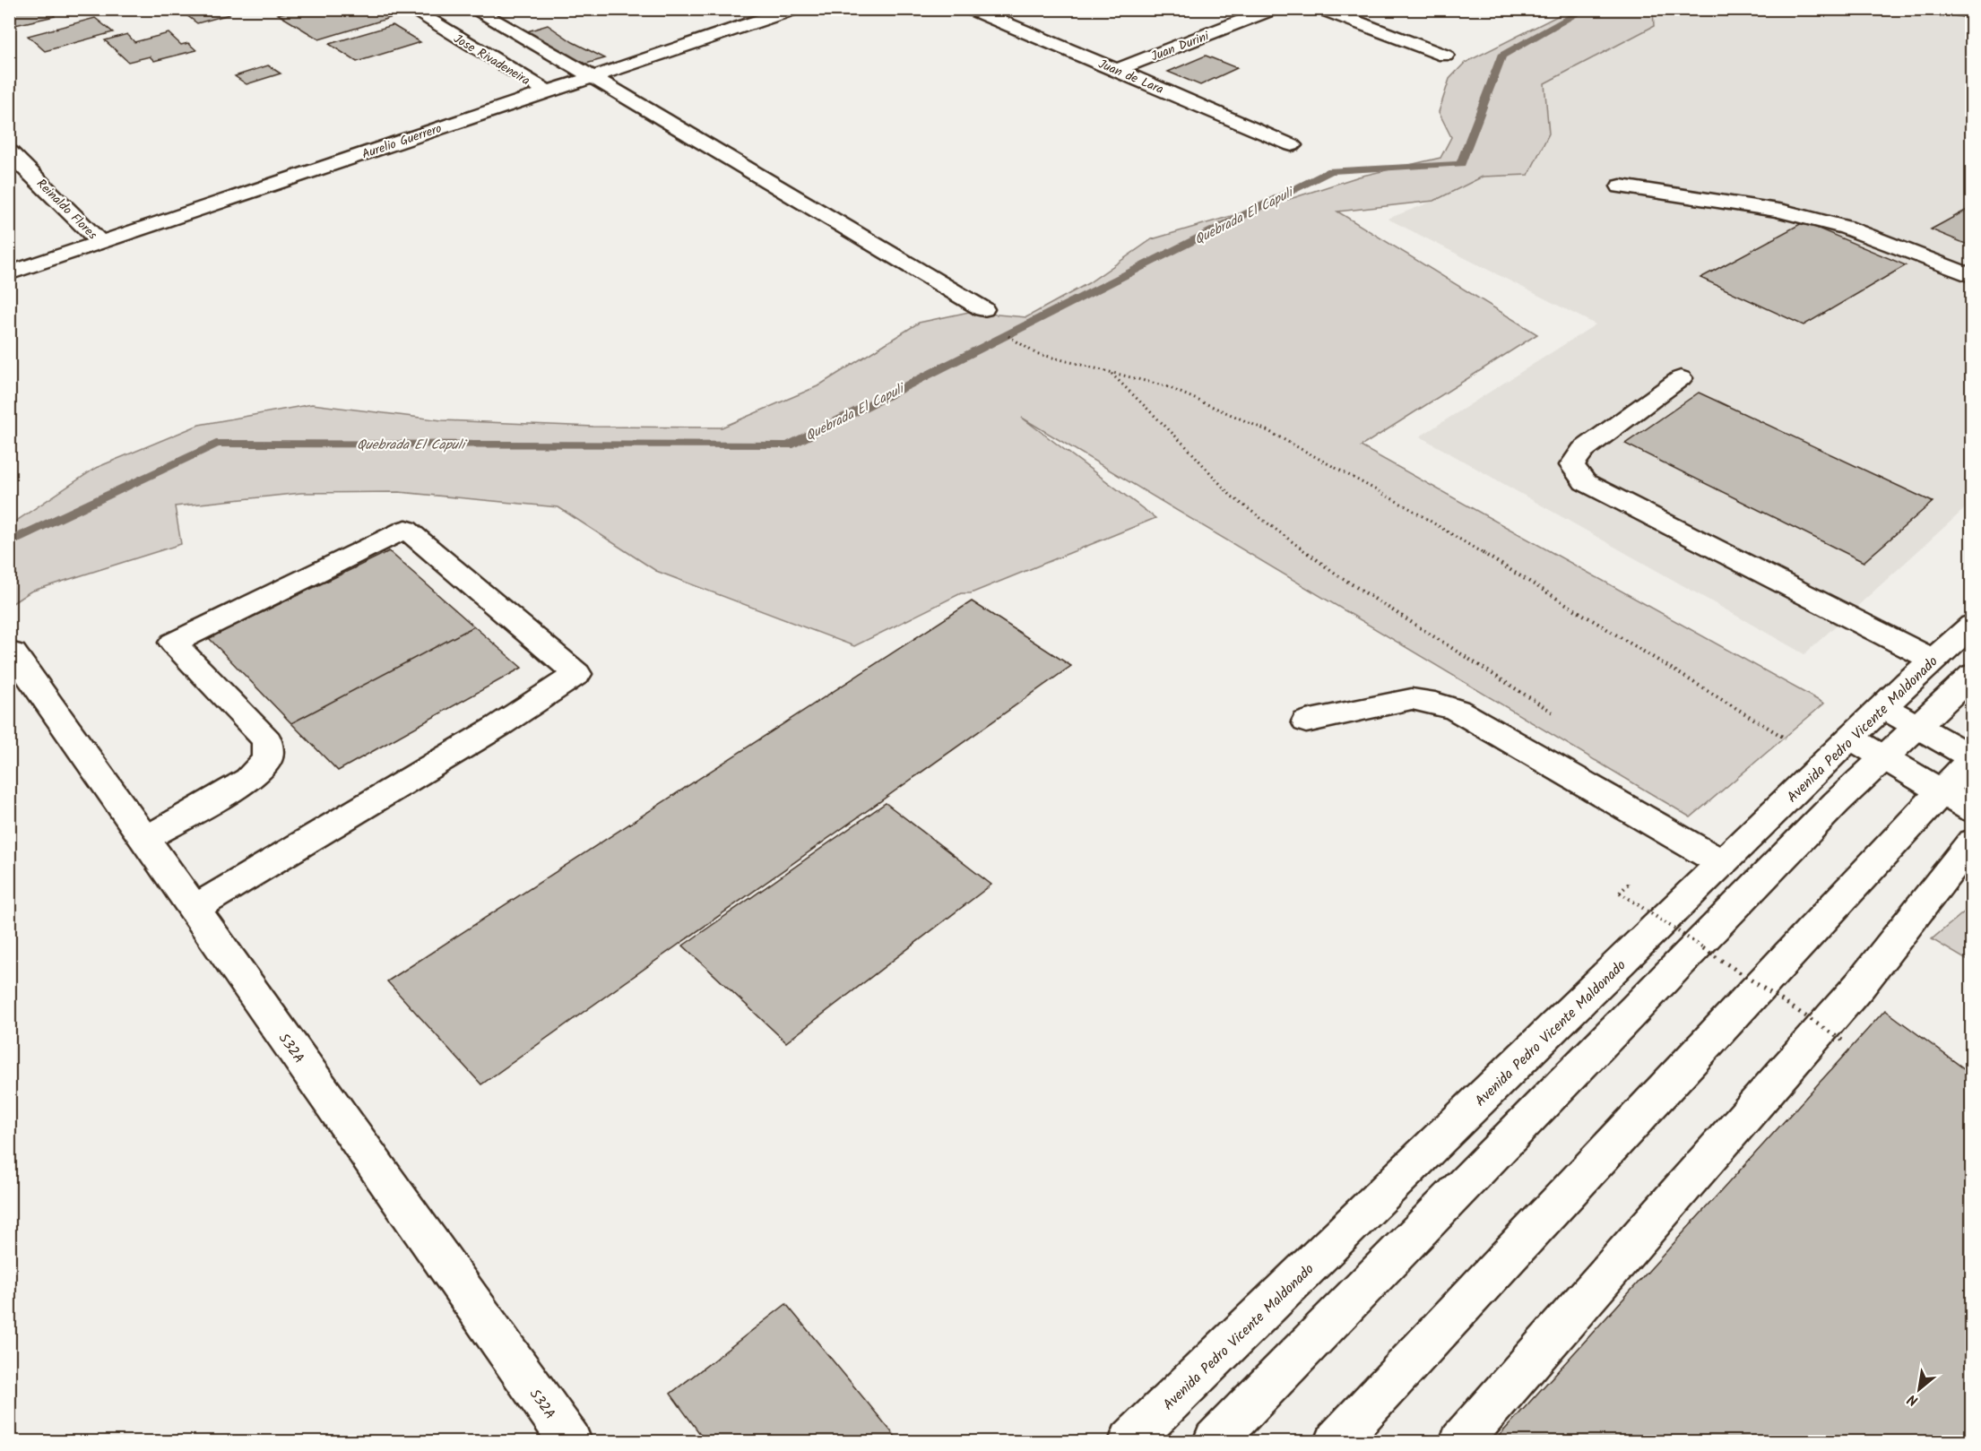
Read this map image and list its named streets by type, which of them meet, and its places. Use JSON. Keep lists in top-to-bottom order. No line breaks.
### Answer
{"streets":{"street":["Juan Durini","Jose Rivadeneira","Juan de Lara","Aurelio Guerrero","Reinaldo Flores","Avenida Pedro Vicente Maldonado","S32A"]},"crossings":[["Juan Durini","Juan de Lara"],["Jose Rivadeneira","Aurelio Guerrero"],["Aurelio Guerrero","Reinaldo Flores"]],"water":["Quebrada El Capuli"],"north":"bottom left"}
